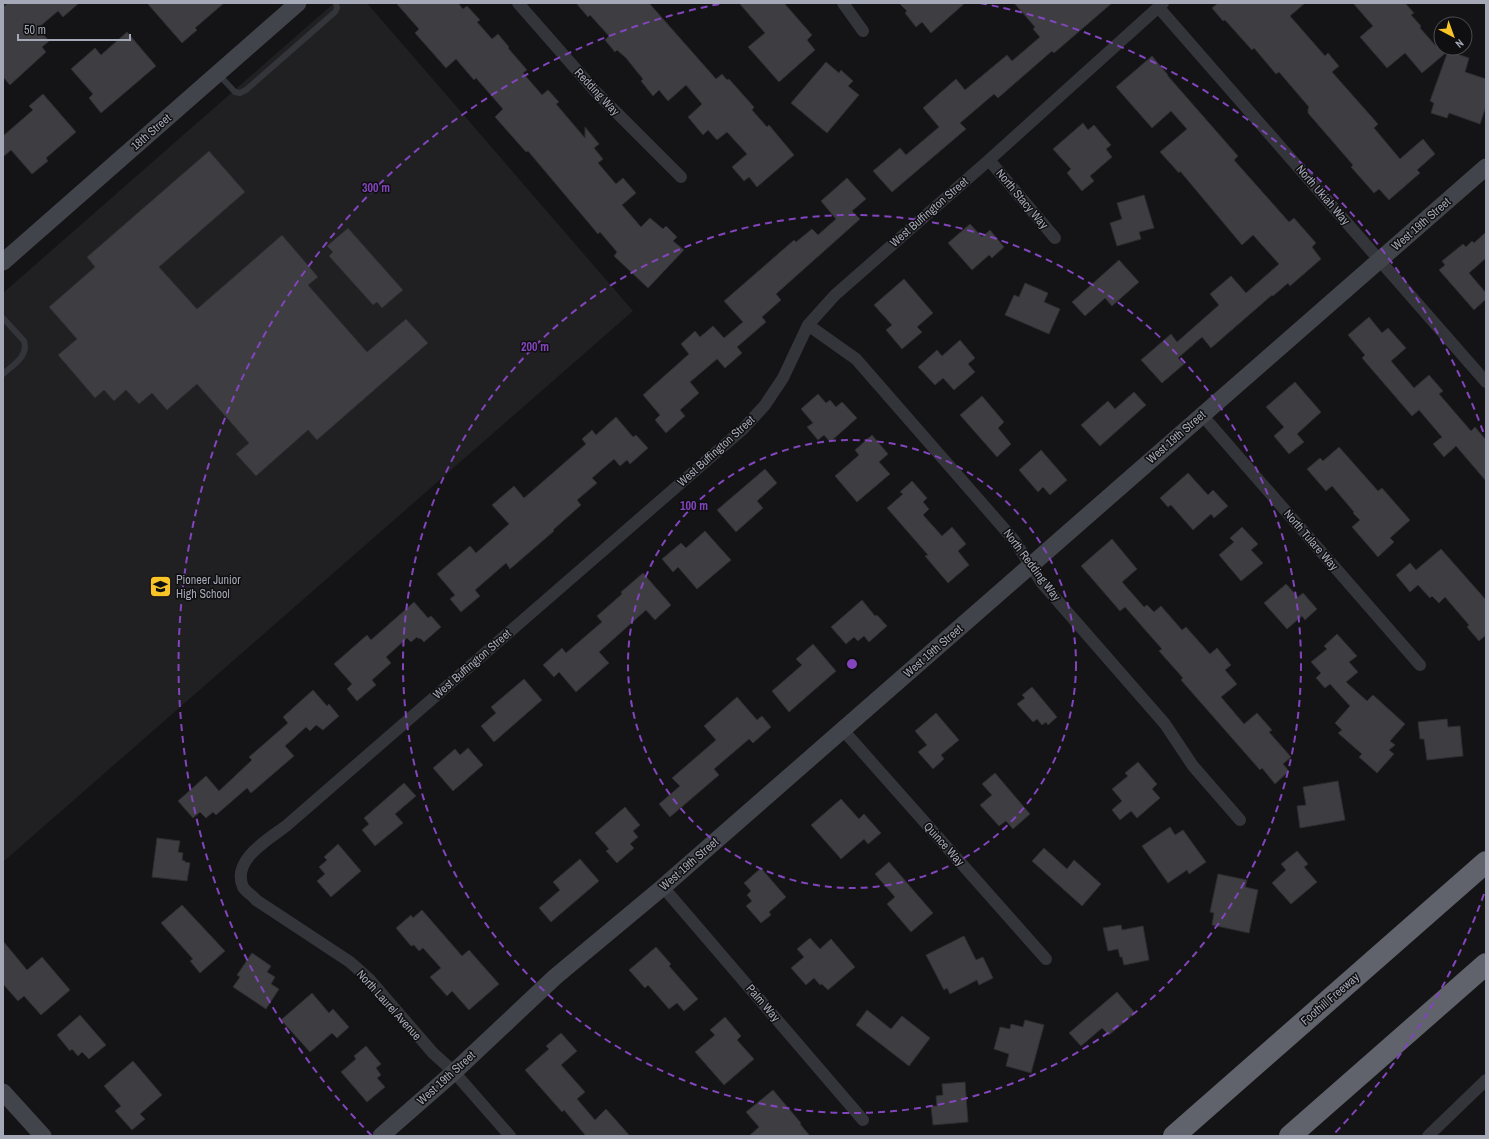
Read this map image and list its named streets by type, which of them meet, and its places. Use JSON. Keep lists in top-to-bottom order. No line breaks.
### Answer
{"streets":{"highway":["Foothill Freeway"],"main road":["18th Street","West 19th Street"],"street":["Redding Way","North Ukiah Way","North Stacy Way","West Buffington Street","North Tulare Way","North Redding Way","Quince Way","Palm Way","North Laurel Avenue"]},"crossings":[["North Ukiah Way","West Buffington Street"],["North Ukiah Way","West 19th Street"],["North Stacy Way","West Buffington Street"],["West Buffington Street","North Redding Way"],["West Buffington Street","North Laurel Avenue"],["West 19th Street","North Tulare Way"],["West 19th Street","North Redding Way"],["West 19th Street","Quince Way"],["West 19th Street","Palm Way"],["West 19th Street","North Laurel Avenue"]],"places":{"school or university":["Pioneer Junior High School"]},"scale_bar":"50 m","north":"bottom right","rings":["300 m","200 m","100 m"]}
